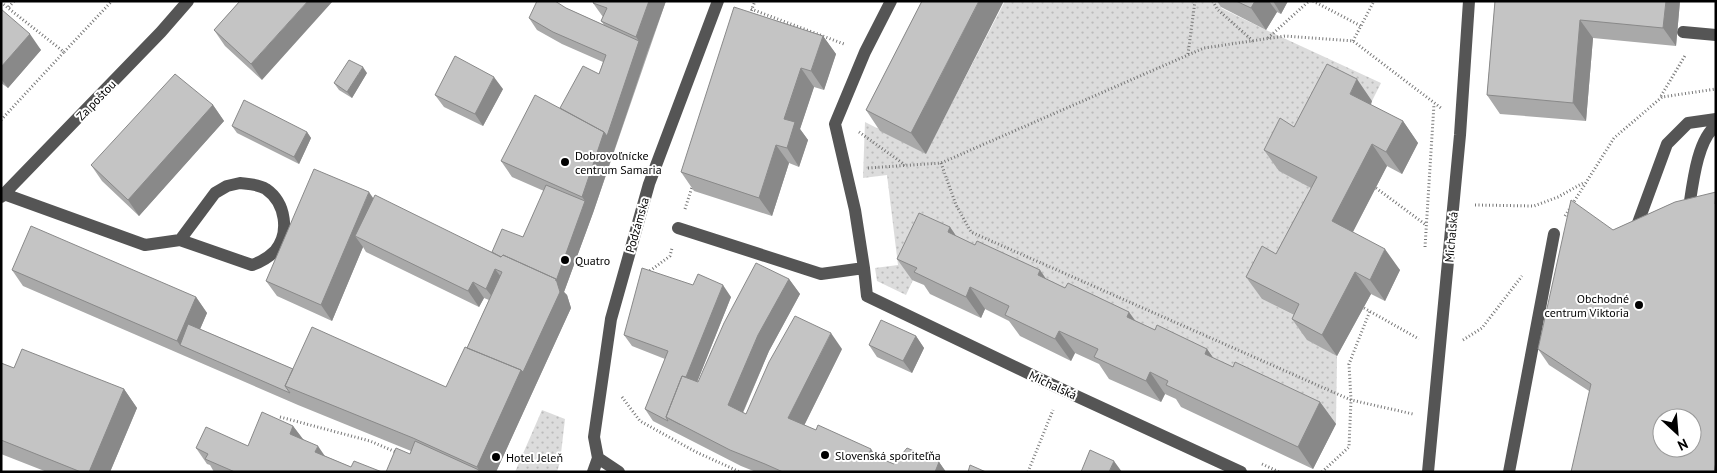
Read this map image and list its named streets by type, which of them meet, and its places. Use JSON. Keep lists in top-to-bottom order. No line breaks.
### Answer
{"streets":{"street":["Za poštou","Podzámska","Michalská"]},"places":["Dobrovoľnícke centrum Samaria","Quatro","Obchodné centrum Viktoria","Slovenská sporiteľňa","Hotel Jeleň"],"north":"bottom right"}
